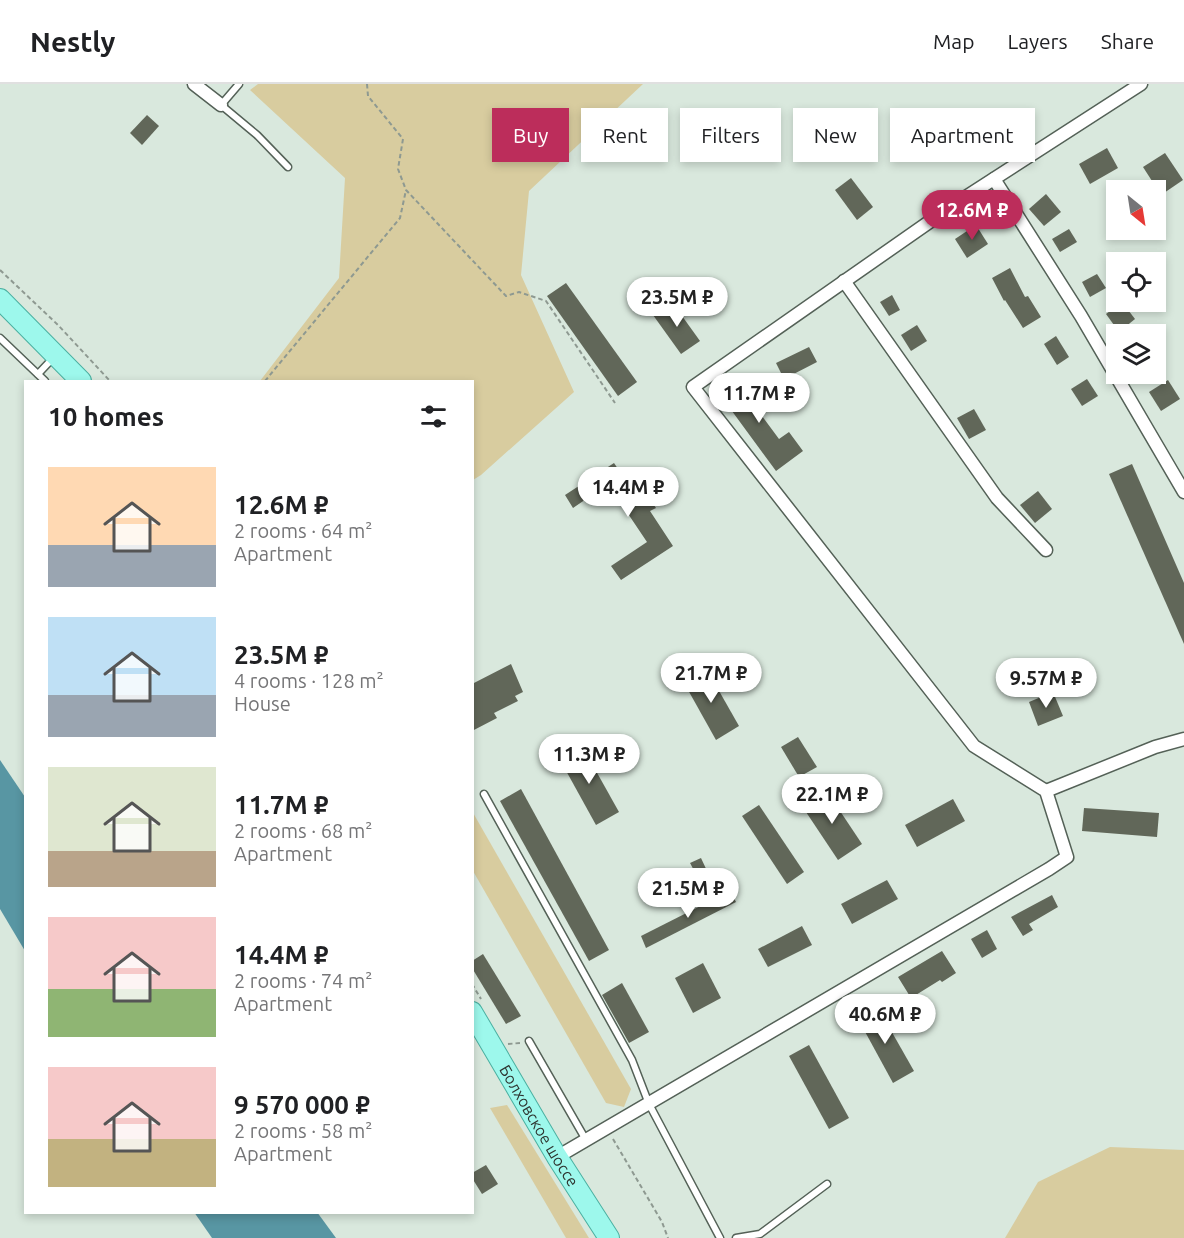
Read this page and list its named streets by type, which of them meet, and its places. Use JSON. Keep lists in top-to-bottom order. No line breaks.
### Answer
{"streets":{"main road":["Болховское шоссе"]},"north":"bottom right","page":{"header":"Nestly","nav":["Map","Layers","Share"],"chip":["Buy","Rent","Filters","New","Apartment"],"price":["12.6M ₽","23.5M ₽","11.7M ₽","14.4M ₽","21.7M ₽","9.57M ₽","11.3M ₽","22.1M ₽","21.5M ₽","40.6M ₽"],"heading":"10 homes","list":[{"name":"12.6M ₽","note":"2 rooms · 64 m² · Apartment"},{"name":"23.5M ₽","note":"4 rooms · 128 m² · House"},{"name":"11.7M ₽","note":"2 rooms · 68 m² · Apartment"},{"name":"14.4M ₽","note":"2 rooms · 74 m² · Apartment"},{"name":"9 570 000 ₽","note":"2 rooms · 58 m² · Apartment"}]}}
